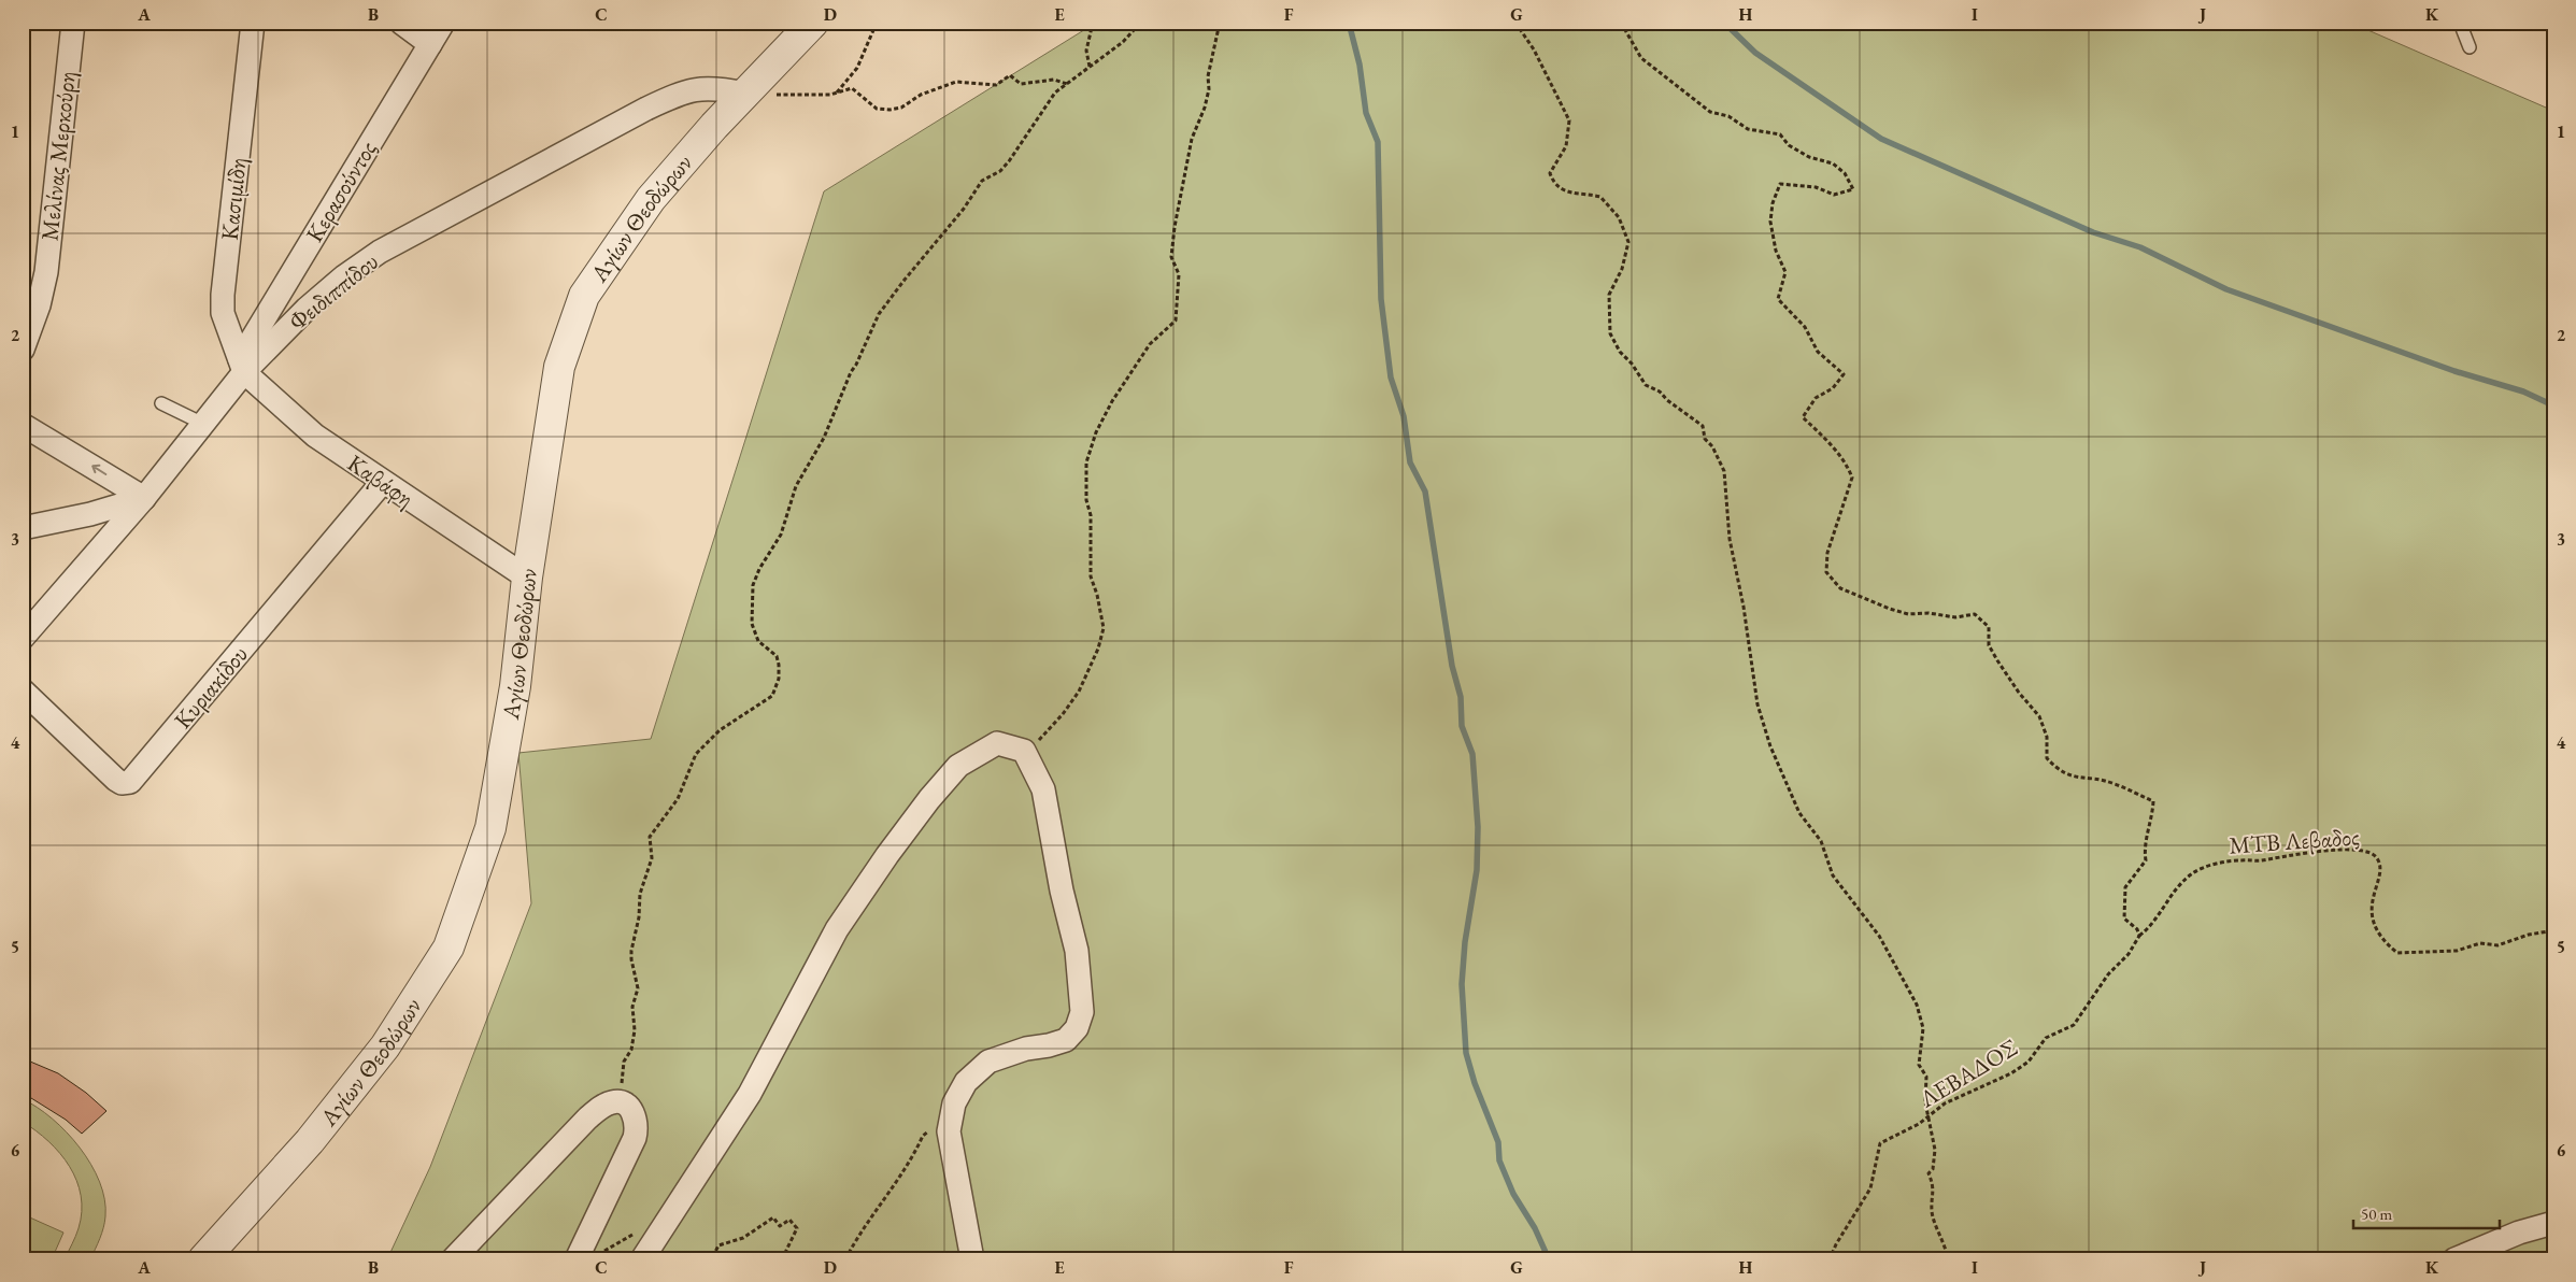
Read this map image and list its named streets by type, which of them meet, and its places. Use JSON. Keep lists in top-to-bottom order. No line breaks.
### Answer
{"streets":{"street":["Μελίνας Μερκούρη","Κερασούντος","Κασιμίδη","Αγίων Θεοδώρων","Φειδιππίδου","Καβάφη","Κυριακίδου"],"path":["ΜΤΒ Λεβαδος","ΛΕΒΑΔΟΣ"]},"crossings":[["Κερασούντος","Κασιμίδη"],["Κερασούντος","Φειδιππίδου"],["Κερασούντος","Καβάφη"],["Κασιμίδη","Φειδιππίδου"],["Κασιμίδη","Καβάφη"],["Αγίων Θεοδώρων","Φειδιππίδου"],["Αγίων Θεοδώρων","Καβάφη"],["Φειδιππίδου","Καβάφη"],["Καβάφη","Κυριακίδου"],["ΜΤΒ Λεβαδος","ΛΕΒΑΔΟΣ"]],"scale_bar":"50 m","grid":{"columns":["A","B","C","D","E","F","G","H","I","J","K"],"rows":["1","2","3","4","5","6"]}}
